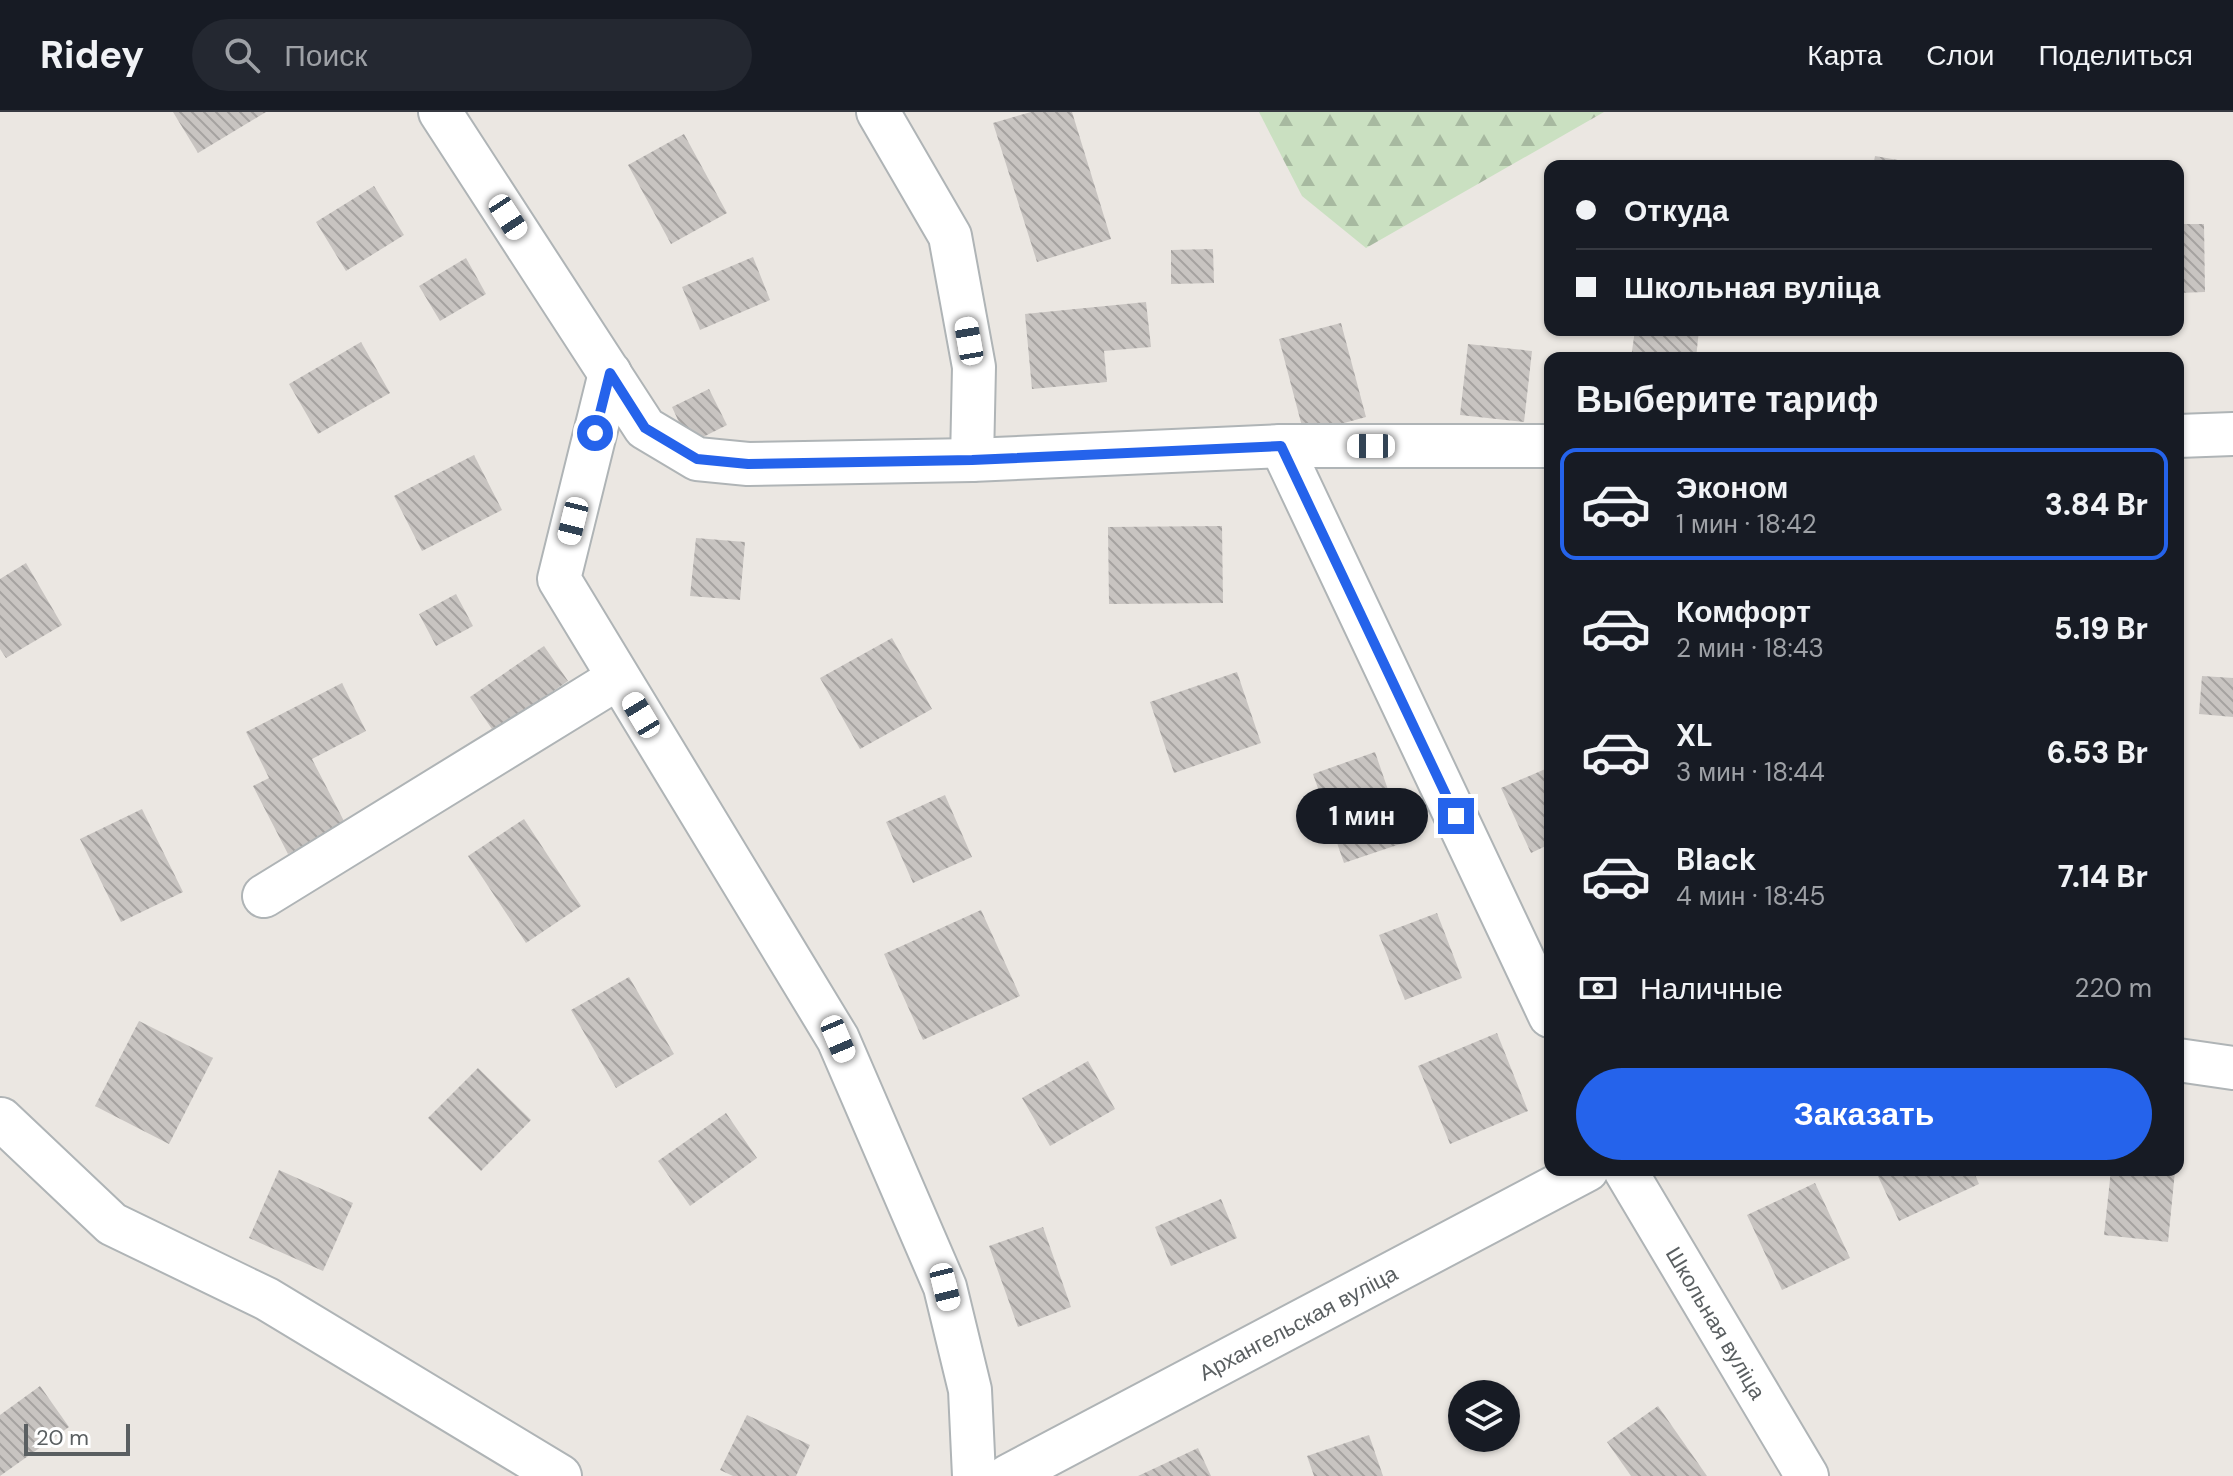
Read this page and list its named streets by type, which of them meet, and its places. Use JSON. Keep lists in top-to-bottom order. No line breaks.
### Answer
{"streets":{"street":["Архангельская вуліца","Школьная вуліца"]},"scale_bar":"20 m","page":{"header":"Ridey","search":"Поиск","nav":["Карта","Слои","Поделиться"],"banner":["Откуда","Школьная вуліца"],"heading":"Выберите тариф","list":[{"name":"Эконом","note":"1 мин · 18:42","value":"3.84 Br"},{"name":"Комфорт","note":"2 мин · 18:43","value":"5.19 Br"},{"name":"XL","note":"3 мин · 18:44","value":"6.53 Br"},{"name":"Black","note":"4 мин · 18:45","value":"7.14 Br"}],"bubble":"1 мин","pay":["Наличные","220 m"],"buttons":"Заказать","scale":"20 m"}}
